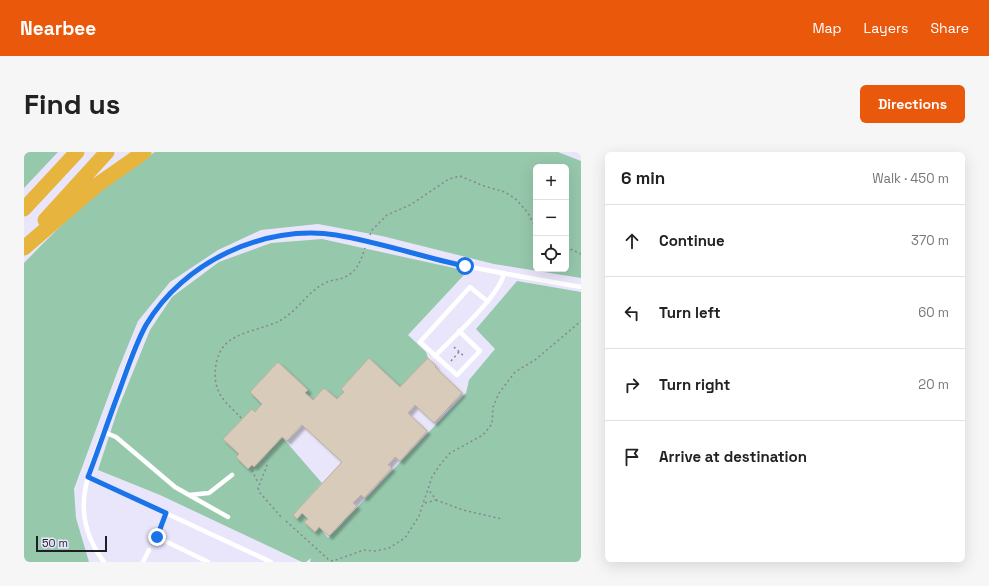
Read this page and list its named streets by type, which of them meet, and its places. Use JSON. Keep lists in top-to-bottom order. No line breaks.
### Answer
{"scale_bar":"50 m","page":{"header":"Nearbee","nav":["Map","Layers","Share"],"buttons":"Directions","title":"Find us","heading":["6 min","Walk · 450 m"],"map_buttons":["+","−"],"list":[["Continue","370 m"],["Turn left","60 m"],["Turn right","20 m"],"Arrive at destination"],"scale":"50 m"}}
